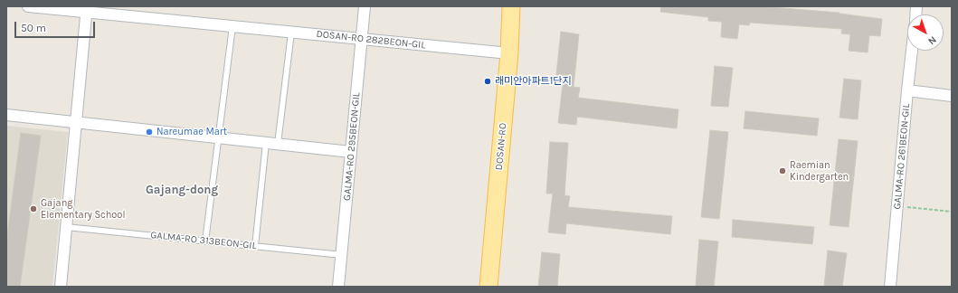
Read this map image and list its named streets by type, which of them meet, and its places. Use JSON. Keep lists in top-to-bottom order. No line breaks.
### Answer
{"streets":{"main road":["DOSAN-RO"],"street":["DOSAN-RO 282BEON-GIL","GALMA-RO 295BEON-GIL","GALMA-RO 261BEON-GIL"],"lane":["GALMA-RO 313BEON-GIL"]},"crossings":[["DOSAN-RO 282BEON-GIL","GALMA-RO 295BEON-GIL"],["DOSAN-RO 282BEON-GIL","DOSAN-RO"],["GALMA-RO 295BEON-GIL","GALMA-RO 313BEON-GIL"]],"districts":["Gajang-dong"],"places":["래미안아파트1단지","Nareumae Mart","Raemian Kindergarten","Gajang Elementary School"],"scale_bar":"50 m","north":"bottom right"}
